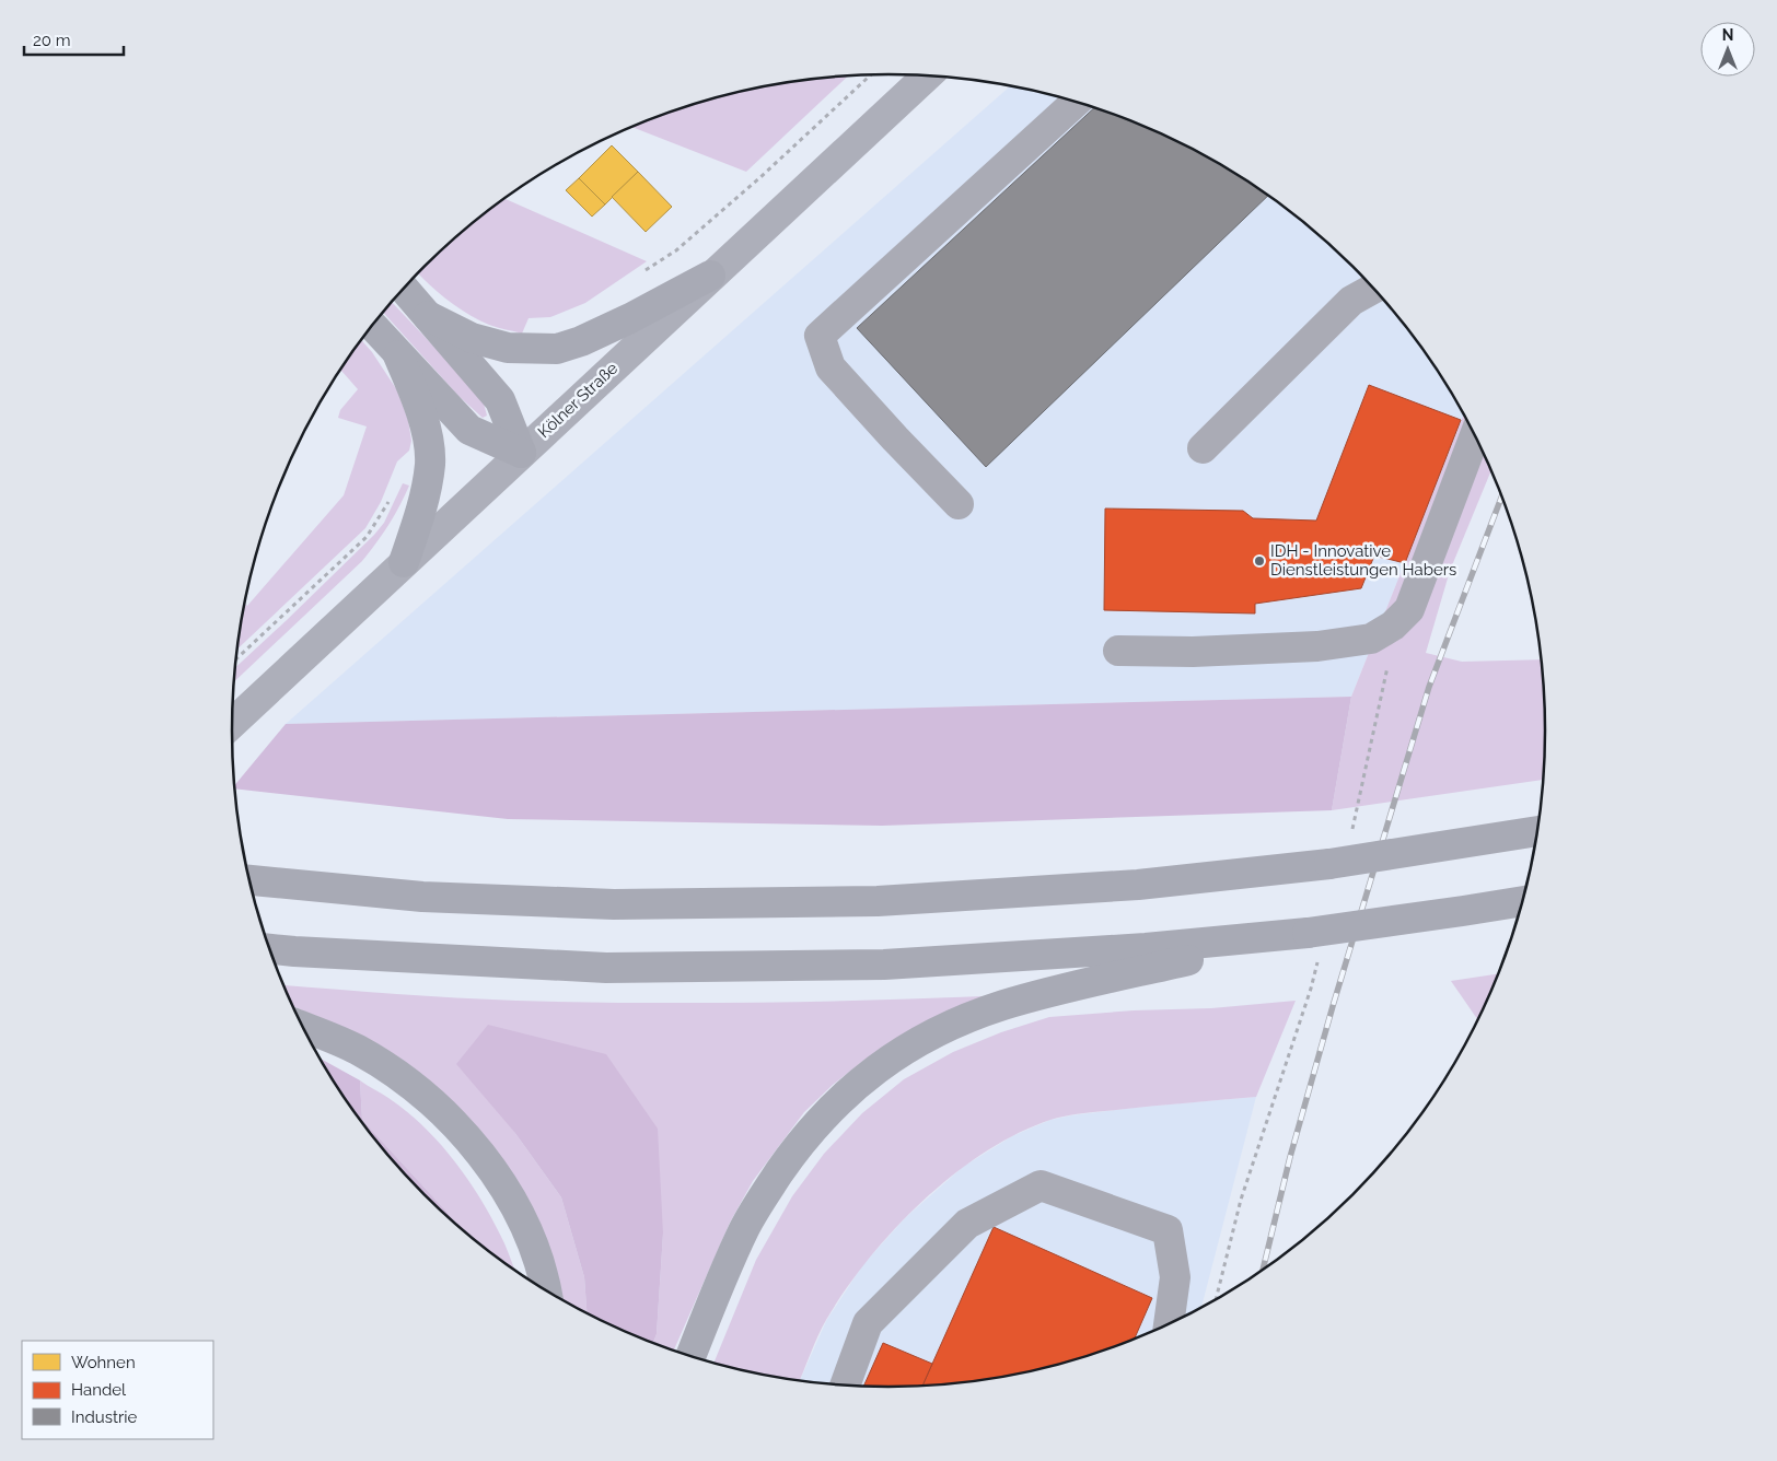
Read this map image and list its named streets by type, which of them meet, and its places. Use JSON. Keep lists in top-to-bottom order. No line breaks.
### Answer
{"streets":{"main road":["Kölner Straße"]},"places":["IDH - Innovative Dienstleistungen Habers"],"legend":["Wohnen","Handel","Industrie"],"scale_bar":"20 m","north":"top"}
